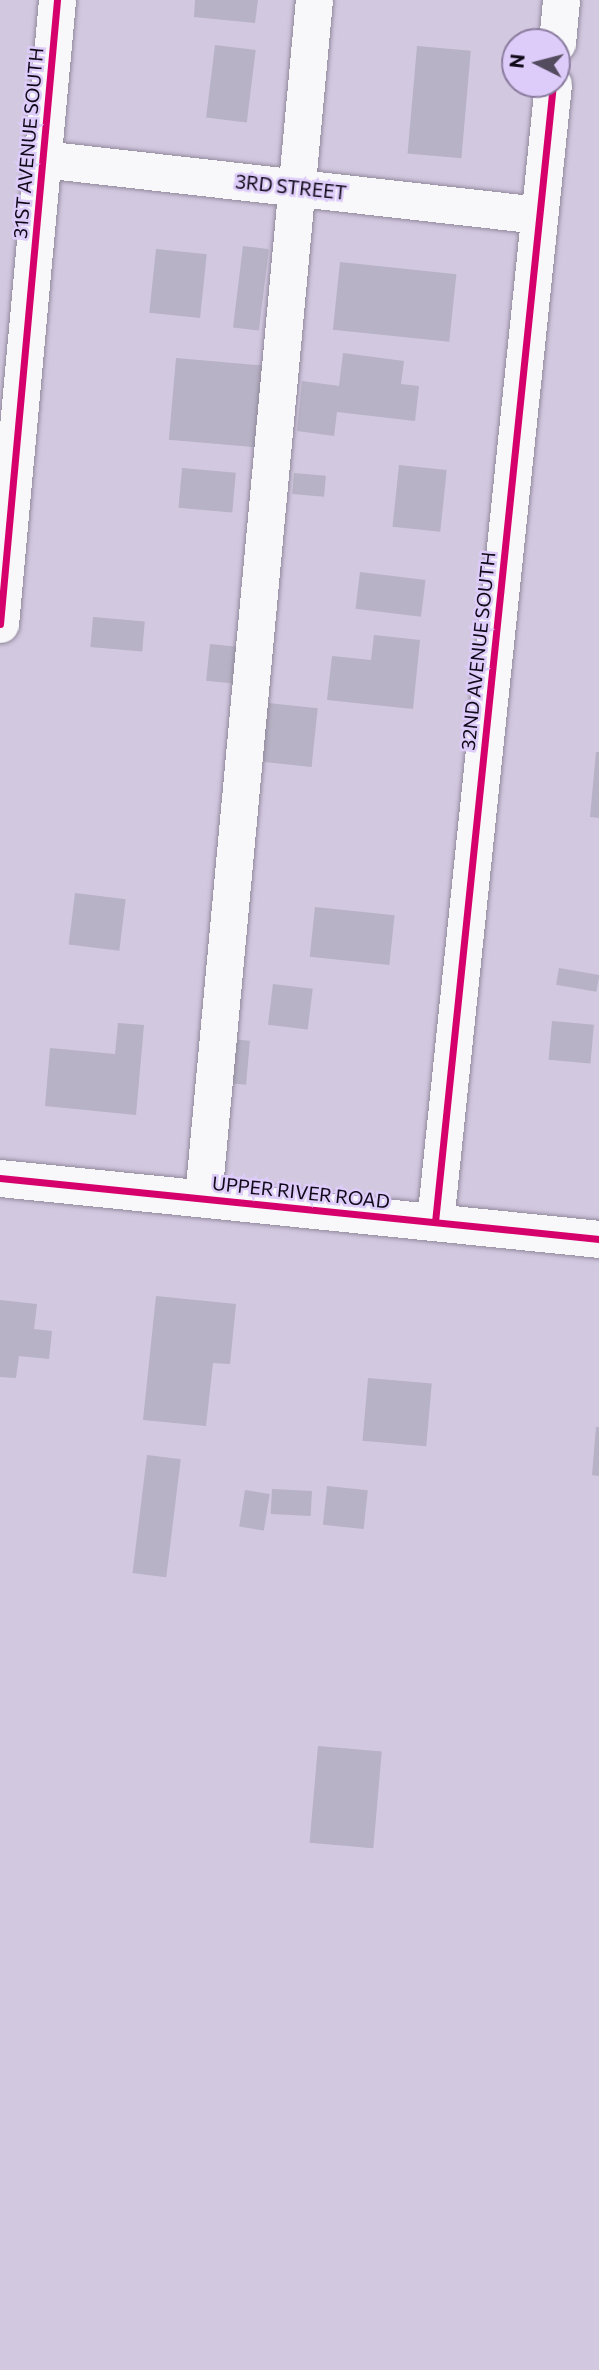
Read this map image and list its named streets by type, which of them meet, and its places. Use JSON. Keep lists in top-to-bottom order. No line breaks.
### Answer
{"streets":{"street":["31ST AVENUE SOUTH","3RD STREET","32ND AVENUE SOUTH","UPPER RIVER ROAD"]},"crossings":[["31ST AVENUE SOUTH","3RD STREET"],["3RD STREET","32ND AVENUE SOUTH"],["32ND AVENUE SOUTH","UPPER RIVER ROAD"]],"north":"left"}
